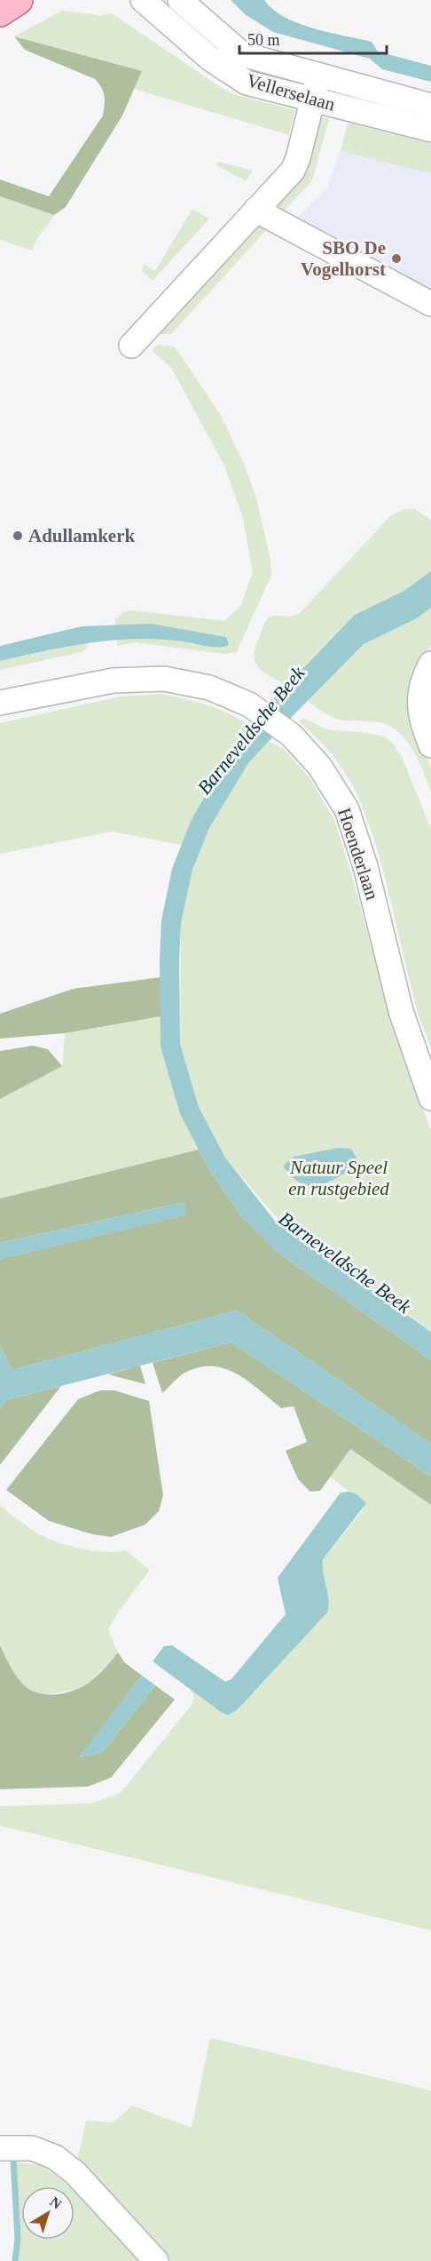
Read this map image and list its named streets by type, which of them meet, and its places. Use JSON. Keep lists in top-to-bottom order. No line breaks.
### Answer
{"streets":{"street":["Vellerselaan","Hoenderlaan"]},"water":["Barneveldsche Beek"],"parks":["Natuur Speel en rustgebied"],"places":["SBO De Vogelhorst","Adullamkerk"],"scale_bar":"50 m","north":"top right"}
